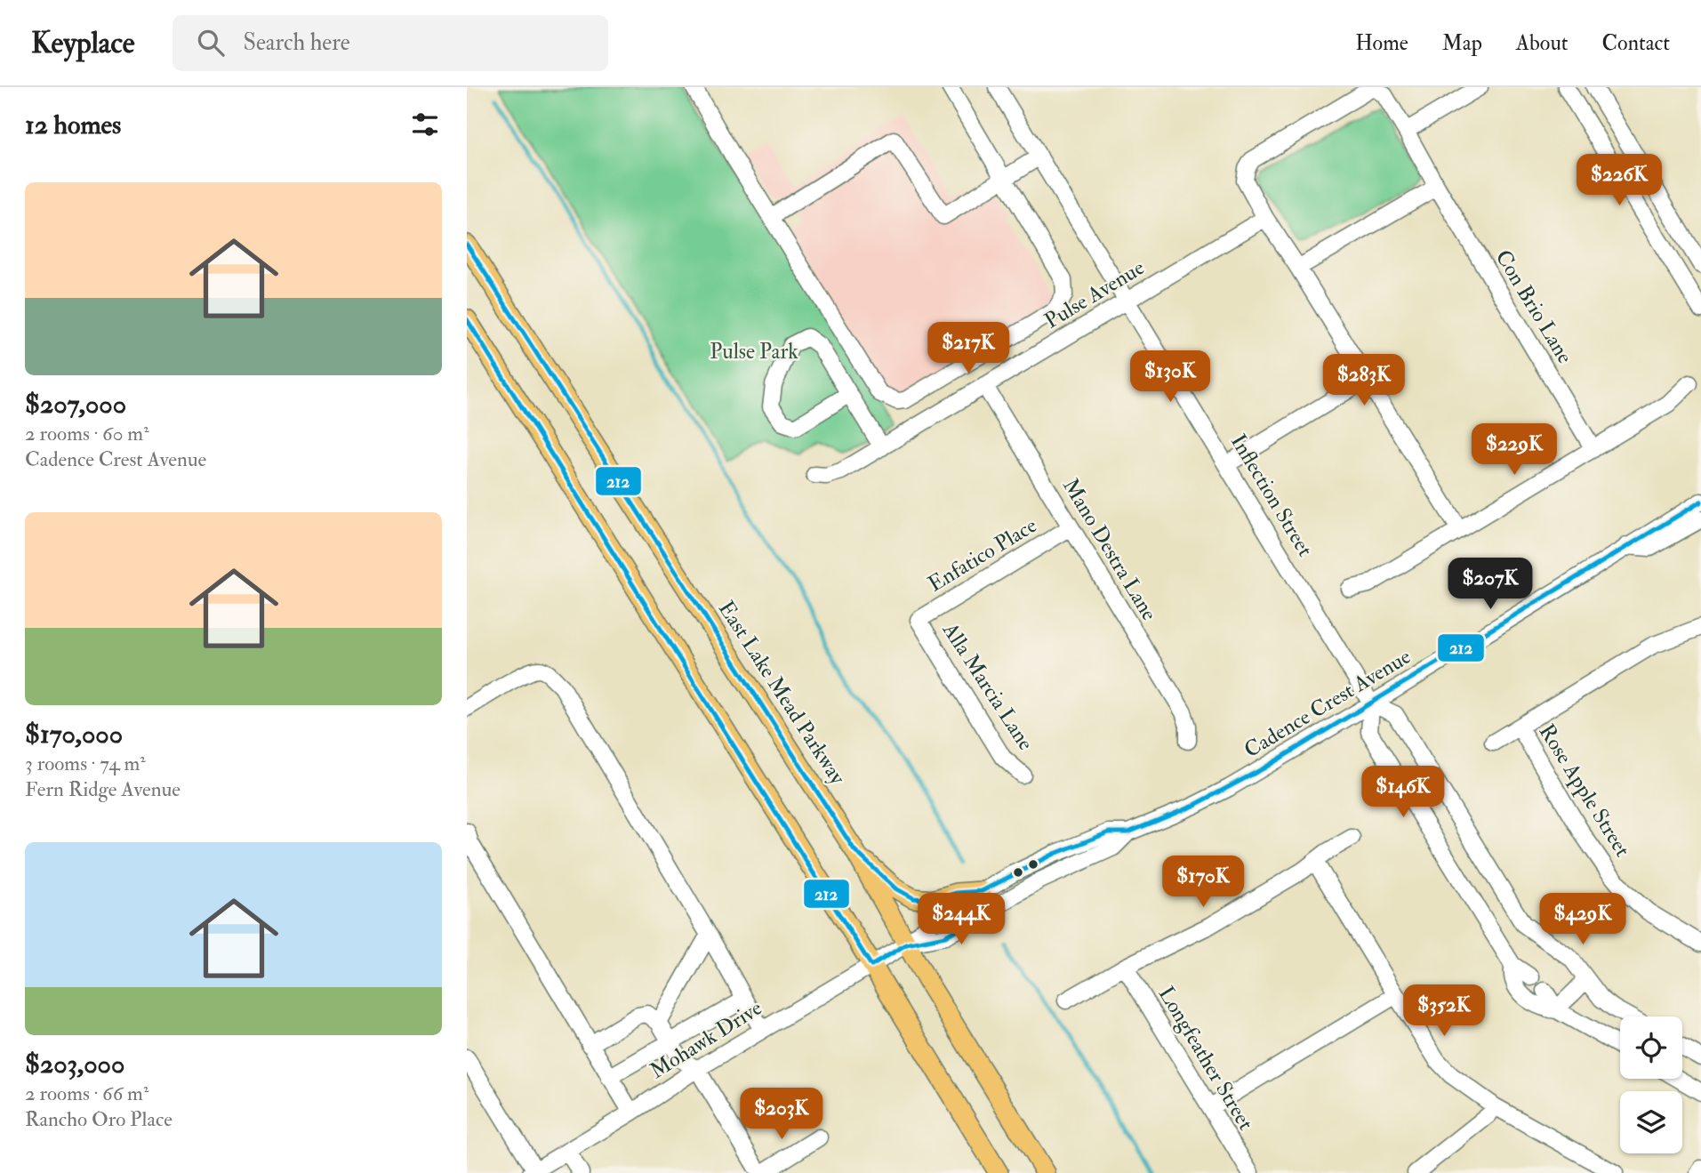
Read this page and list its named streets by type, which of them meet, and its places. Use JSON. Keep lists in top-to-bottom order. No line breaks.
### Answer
{"streets":{"main road":["East Lake Mead Parkway"],"street":["Pulse Avenue","Con Brio Lane","Inflection Street","Mano Destra Lane","Enfatico Place","Alla Marcia Lane","Cadence Crest Avenue","Rose Apple Street","Mohawk Drive","Longfeather Street"]},"crossings":[["Pulse Avenue","Inflection Street"],["Pulse Avenue","Mano Destra Lane"],["Inflection Street","Cadence Crest Avenue"],["Mano Destra Lane","Enfatico Place"],["Enfatico Place","Alla Marcia Lane"],["East Lake Mead Parkway","Cadence Crest Avenue"],["East Lake Mead Parkway","Mohawk Drive"],["Cadence Crest Avenue","Mohawk Drive"]],"parks":["Pulse Park"],"lines":["transit line 212"],"page":{"header":"Keyplace","search":"Search here","nav":["Home","Map","About","Contact"],"heading":"12 homes","price":["$226K","$217K","$130K","$283K","$229K","$207K","$146K","$170K","$244K","$429K","$352K","$203K"],"list":[{"name":"$207,000","note":"2 rooms · 60 m² · Cadence Crest Avenue"},{"name":"$170,000","note":"3 rooms · 74 m² · Fern Ridge Avenue"},{"name":"$203,000","note":"2 rooms · 66 m² · Rancho Oro Place"}]}}
